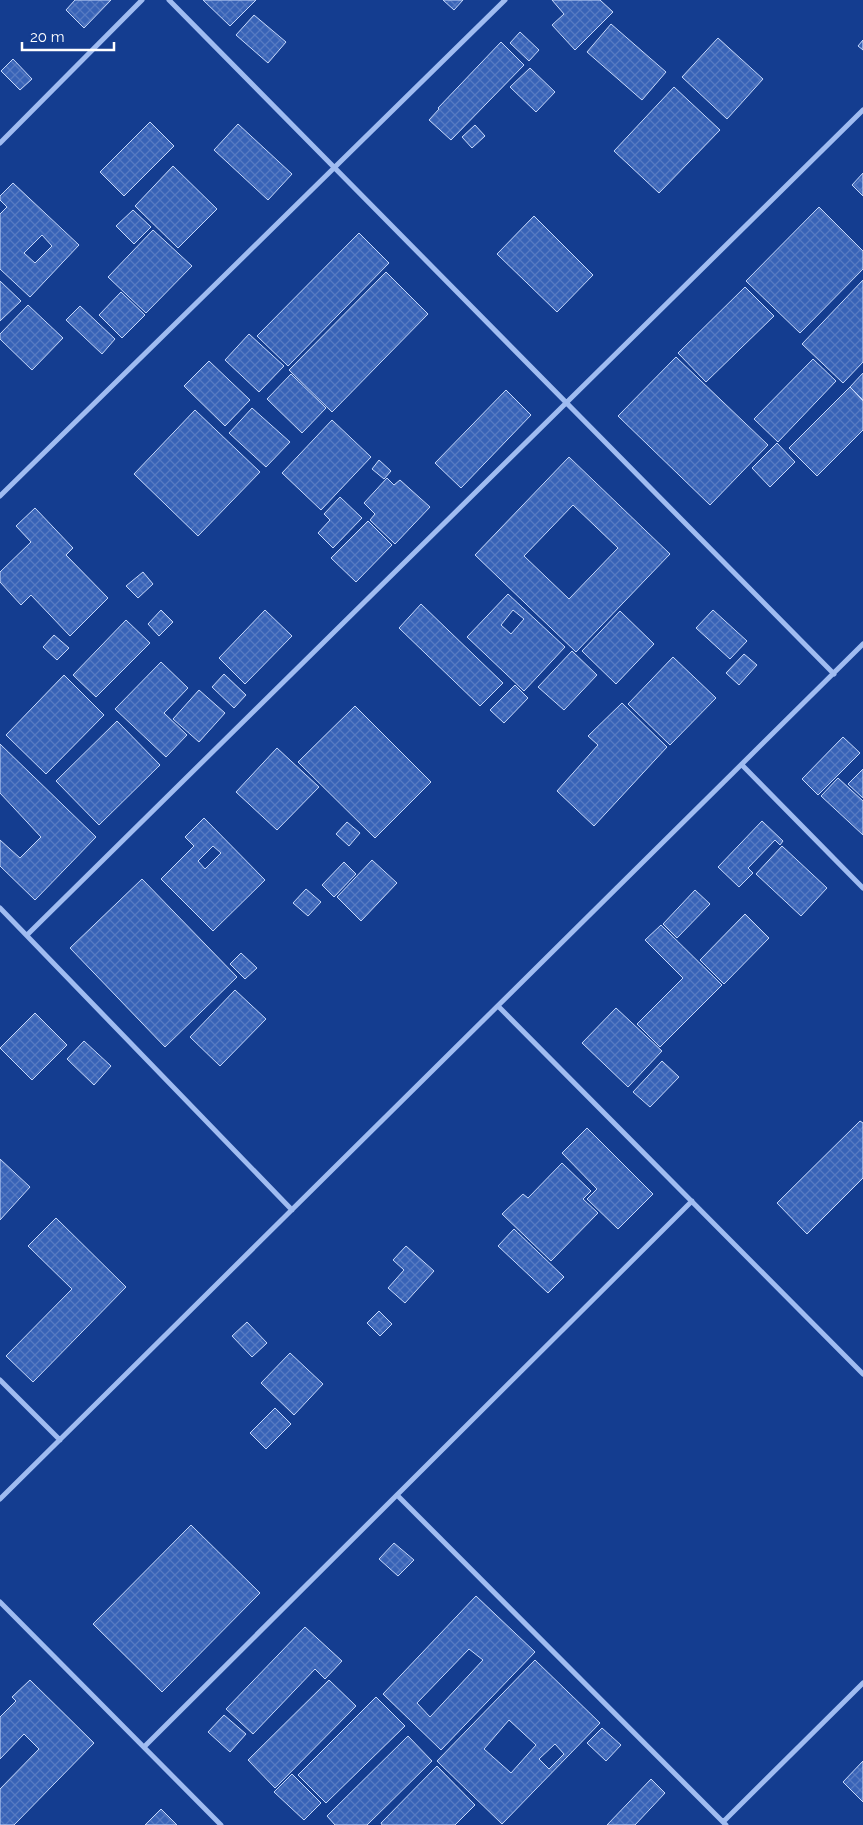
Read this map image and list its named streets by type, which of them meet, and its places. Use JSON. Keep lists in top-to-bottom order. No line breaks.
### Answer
{"scale_bar":"20 m"}
